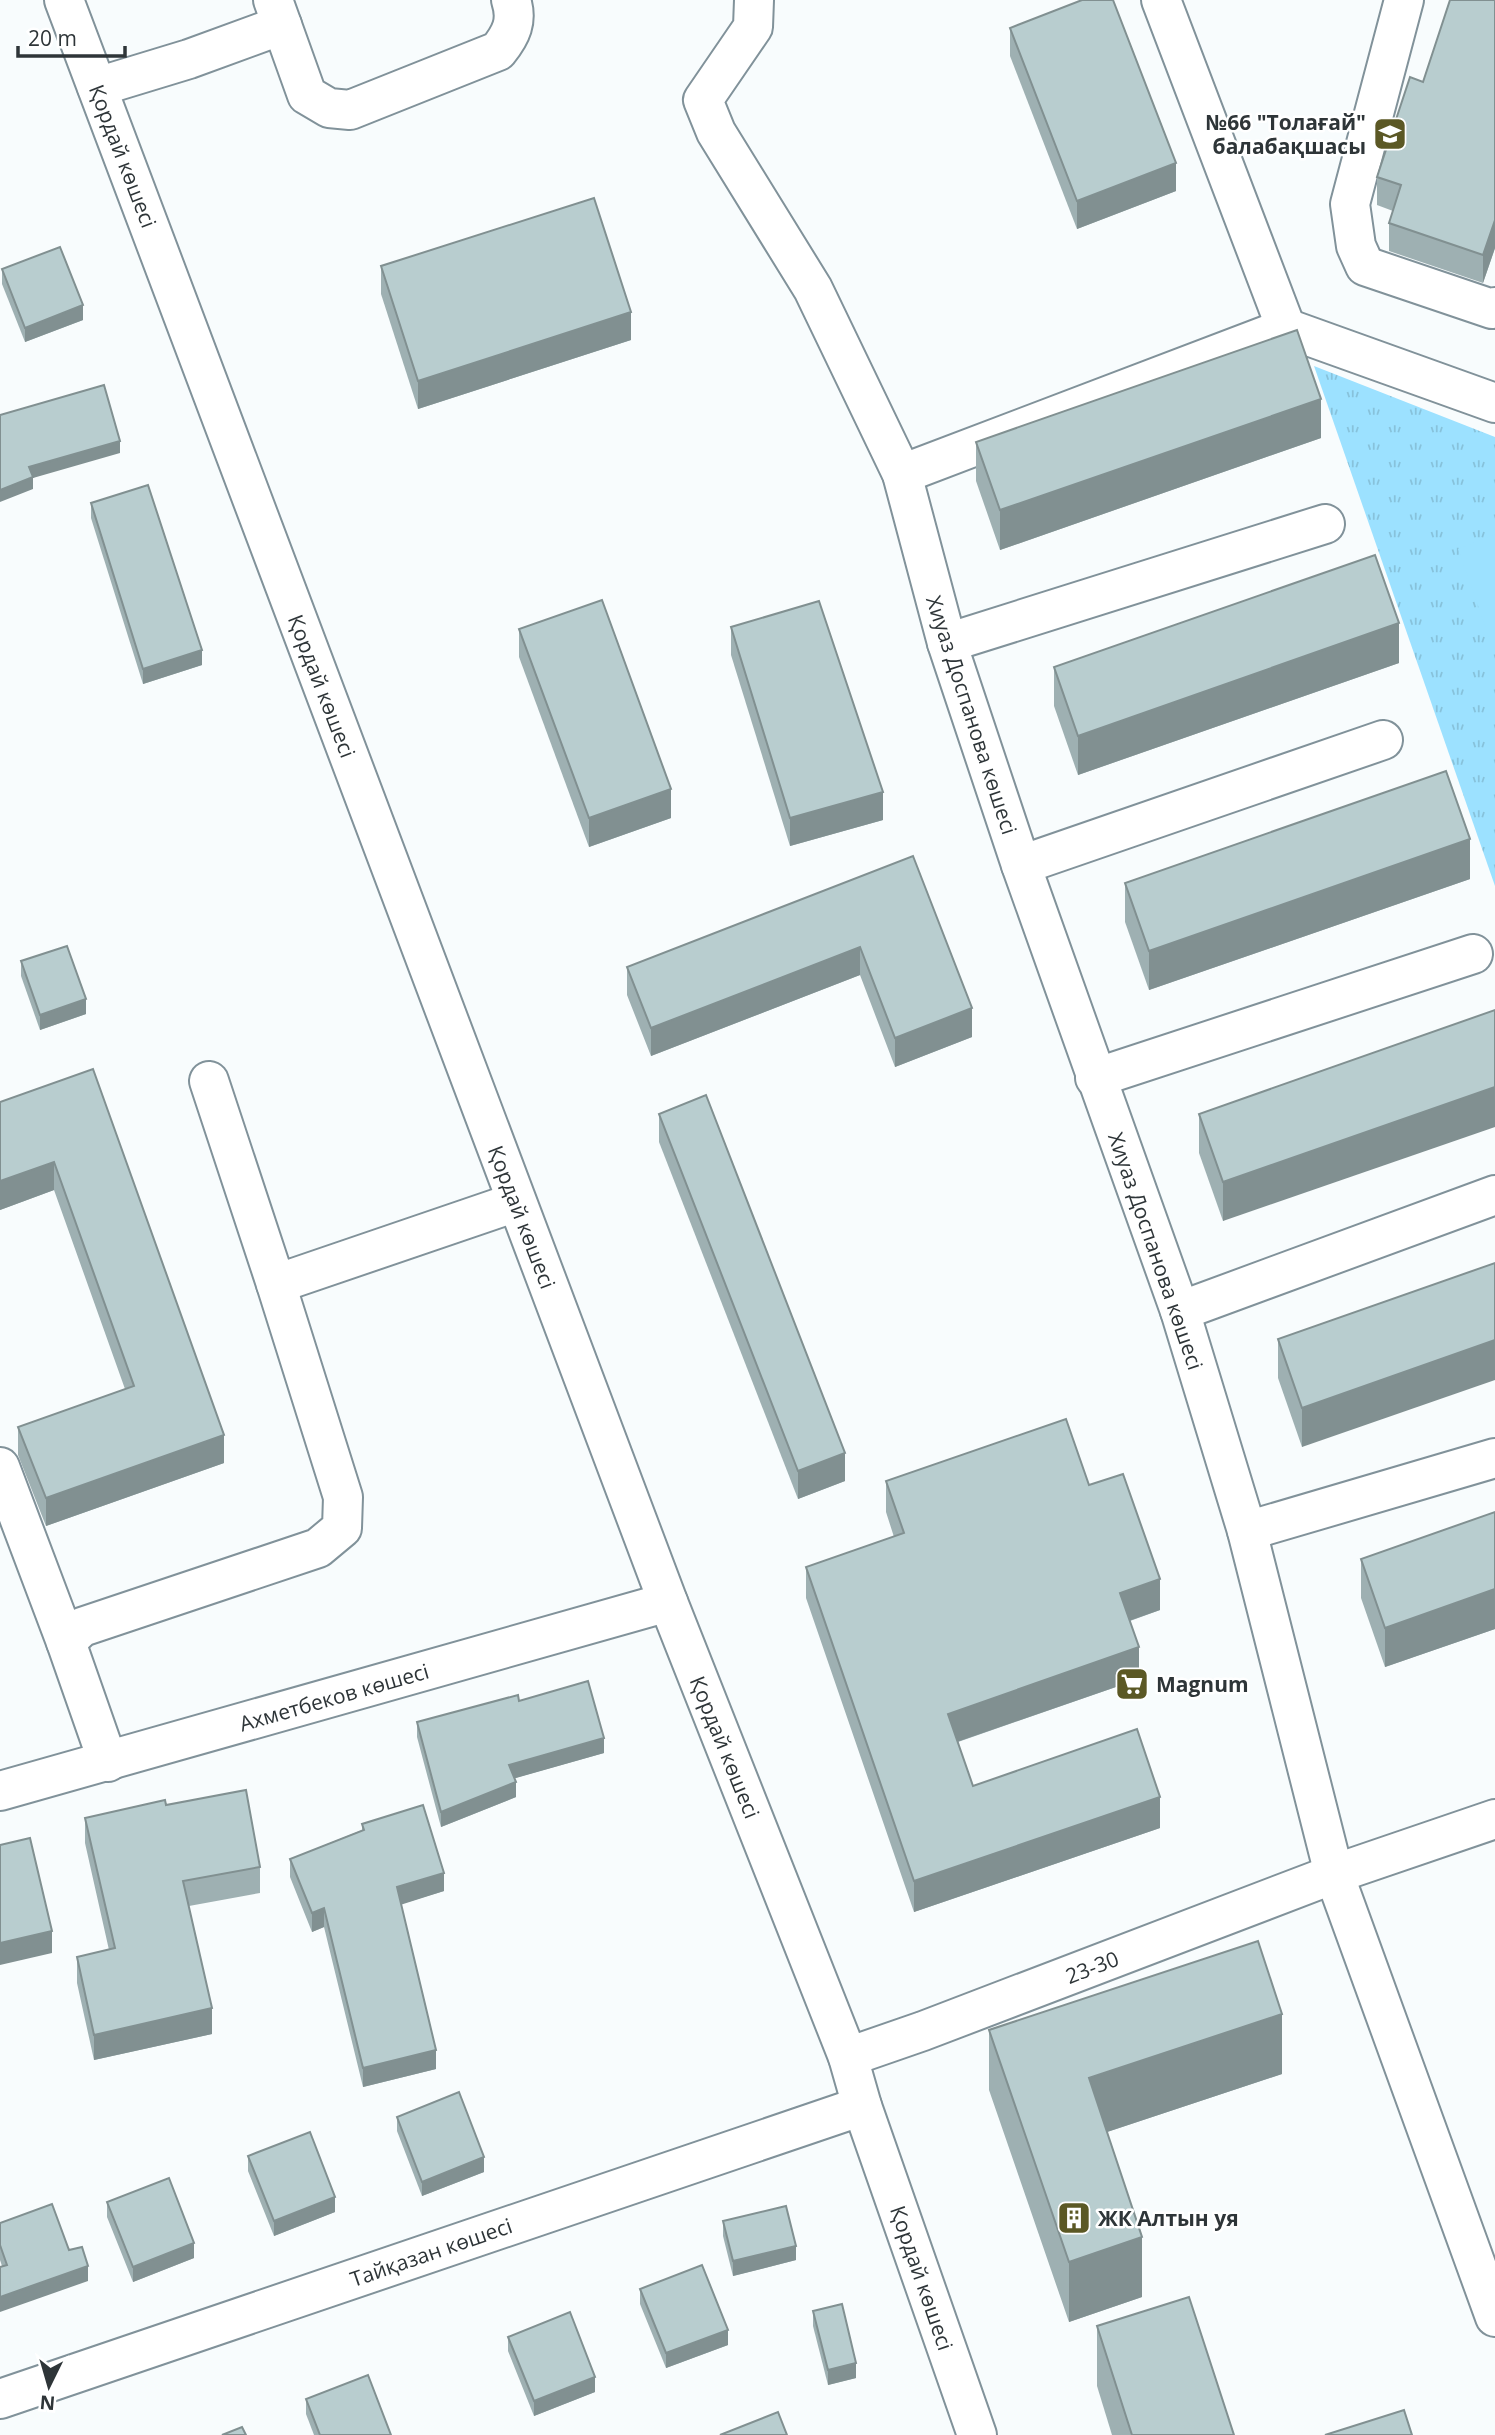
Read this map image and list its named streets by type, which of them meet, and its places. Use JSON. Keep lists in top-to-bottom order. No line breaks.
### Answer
{"streets":{"street":["Қордай көшесі","Хиуаз Доспанова көшесі","Ахметбеков көшесі","23-30","Тайқазан көшесі"]},"crossings":[["Қордай көшесі","Ахметбеков көшесі"],["Қордай көшесі","23-30"],["Қордай көшесі","Тайқазан көшесі"],["Хиуаз Доспанова көшесі","23-30"]],"places":{"school or university":["№66 \"Толағай\" балабақшасы"],"supermarket":["Magnum"],"building":["ЖК Алтын уя"]},"scale_bar":"20 m","north":"bottom"}
